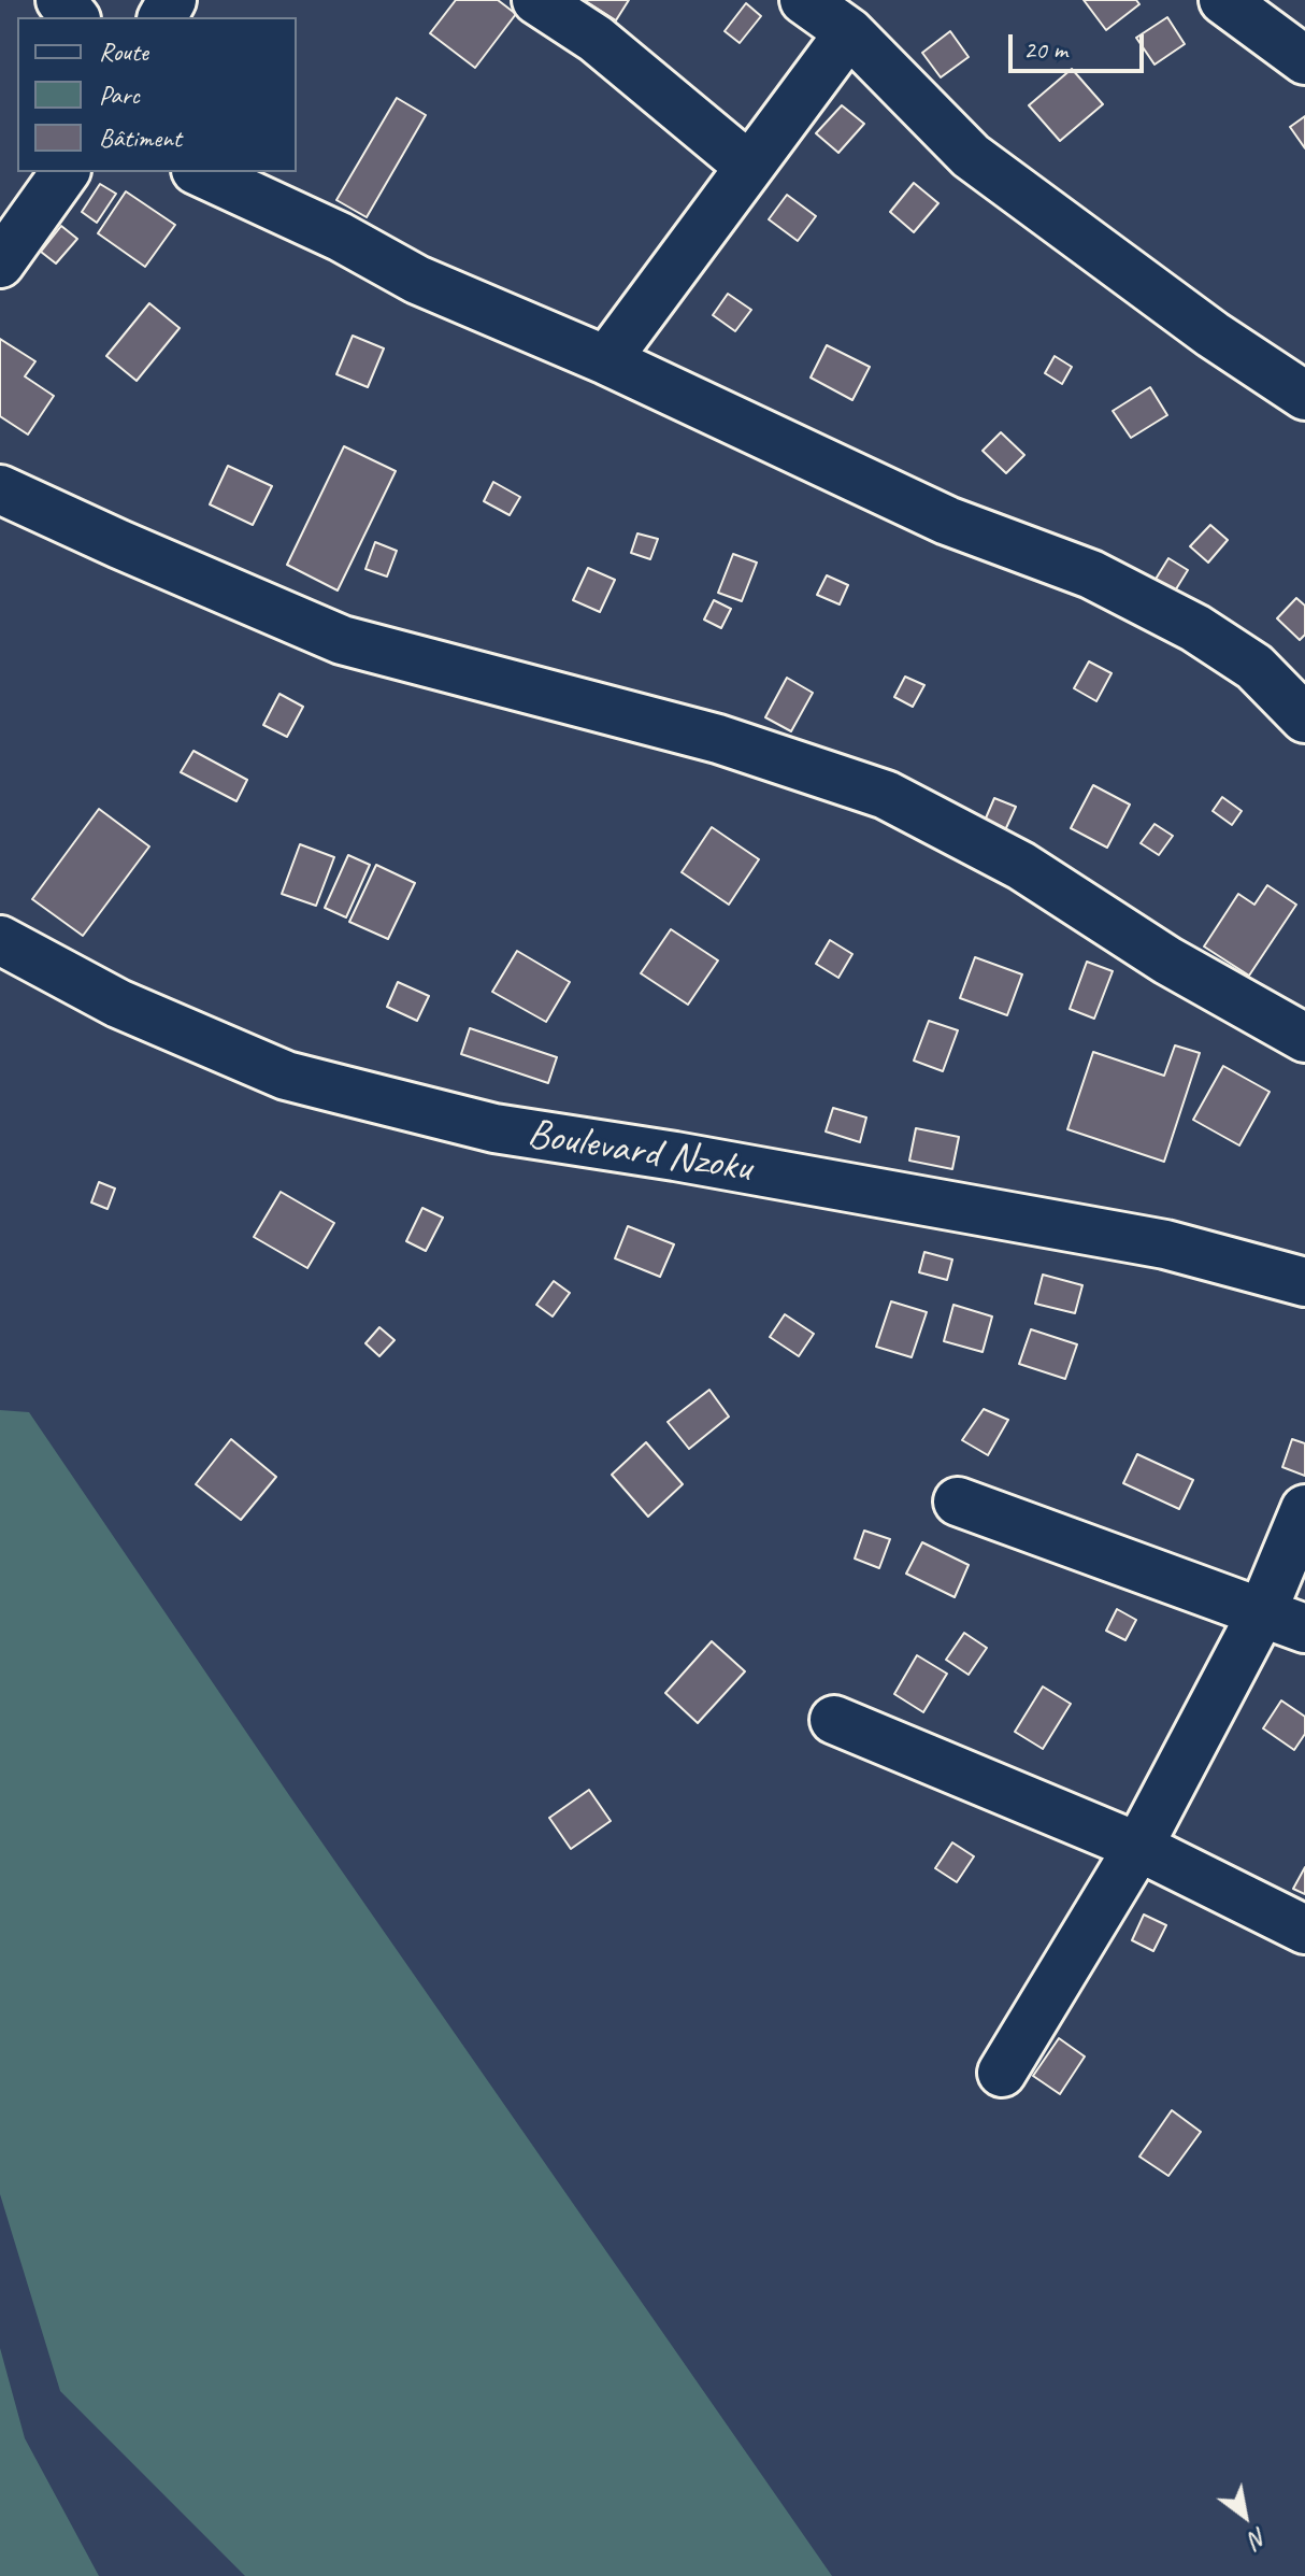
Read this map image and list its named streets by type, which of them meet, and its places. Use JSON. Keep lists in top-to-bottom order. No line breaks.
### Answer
{"streets":{"street":["Boulevard Nzoku"]},"legend":["Route","Parc","Bâtiment"],"scale_bar":"20 m","north":"bottom right"}
